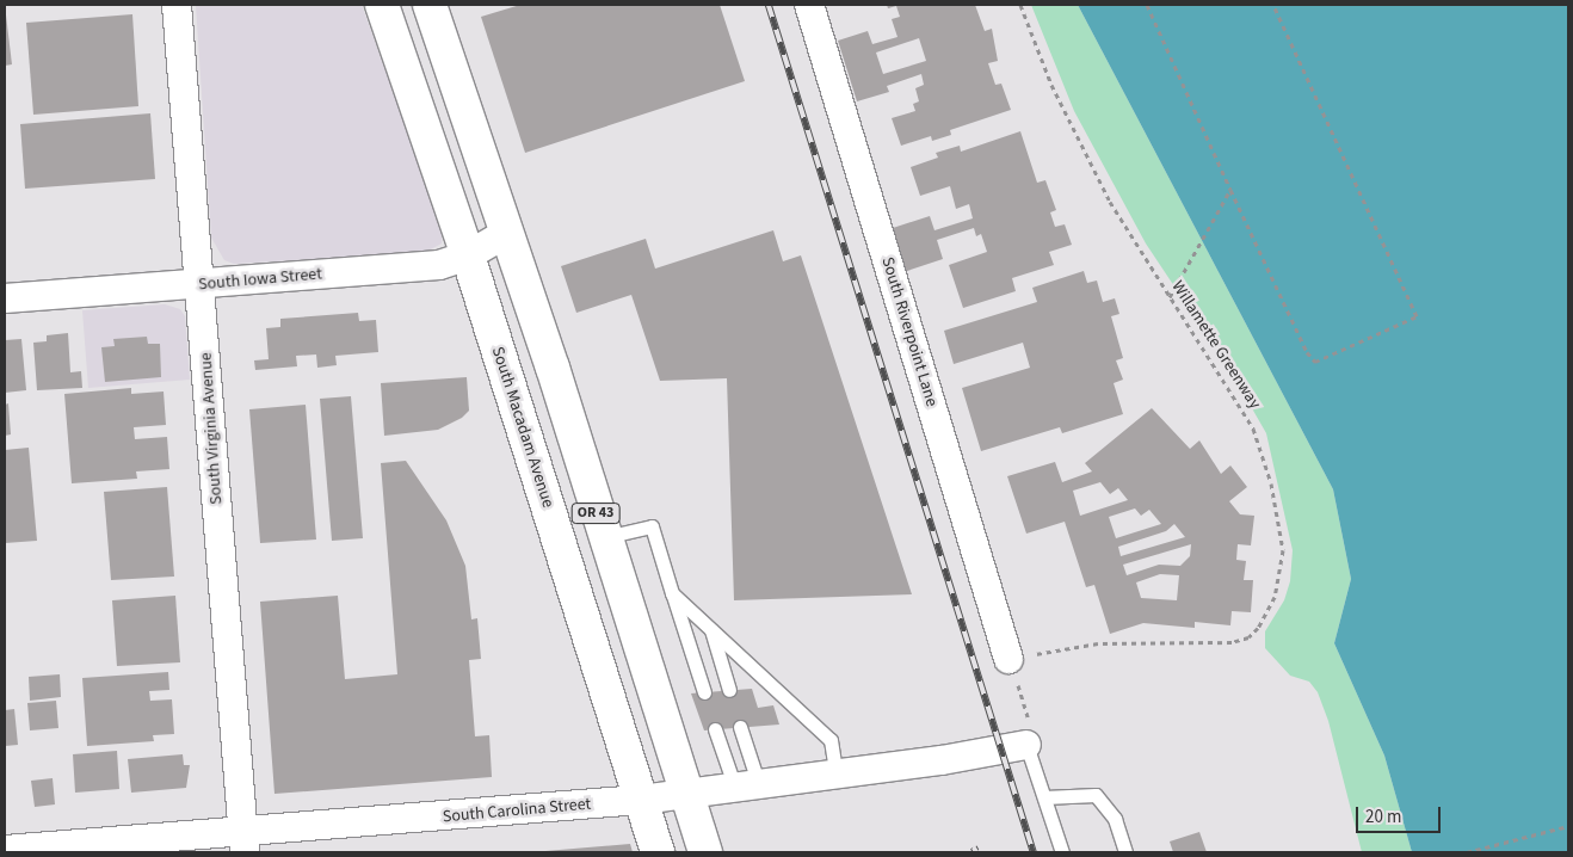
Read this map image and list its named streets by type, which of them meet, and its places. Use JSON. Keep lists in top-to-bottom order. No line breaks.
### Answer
{"streets":{"main road":["South Macadam Avenue","OR 43"],"street":["South Iowa Street","South Riverpoint Lane","South Virginia Avenue","South Carolina Street"],"path":["Willamette Greenway"]},"crossings":[["South Iowa Street","South Macadam Avenue"],["South Iowa Street","South Virginia Avenue"],["South Iowa Street","OR 43"],["South Riverpoint Lane","Willamette Greenway"],["South Macadam Avenue","South Carolina Street"],["South Virginia Avenue","South Carolina Street"],["OR 43","South Carolina Street"]],"scale_bar":"20 m"}
